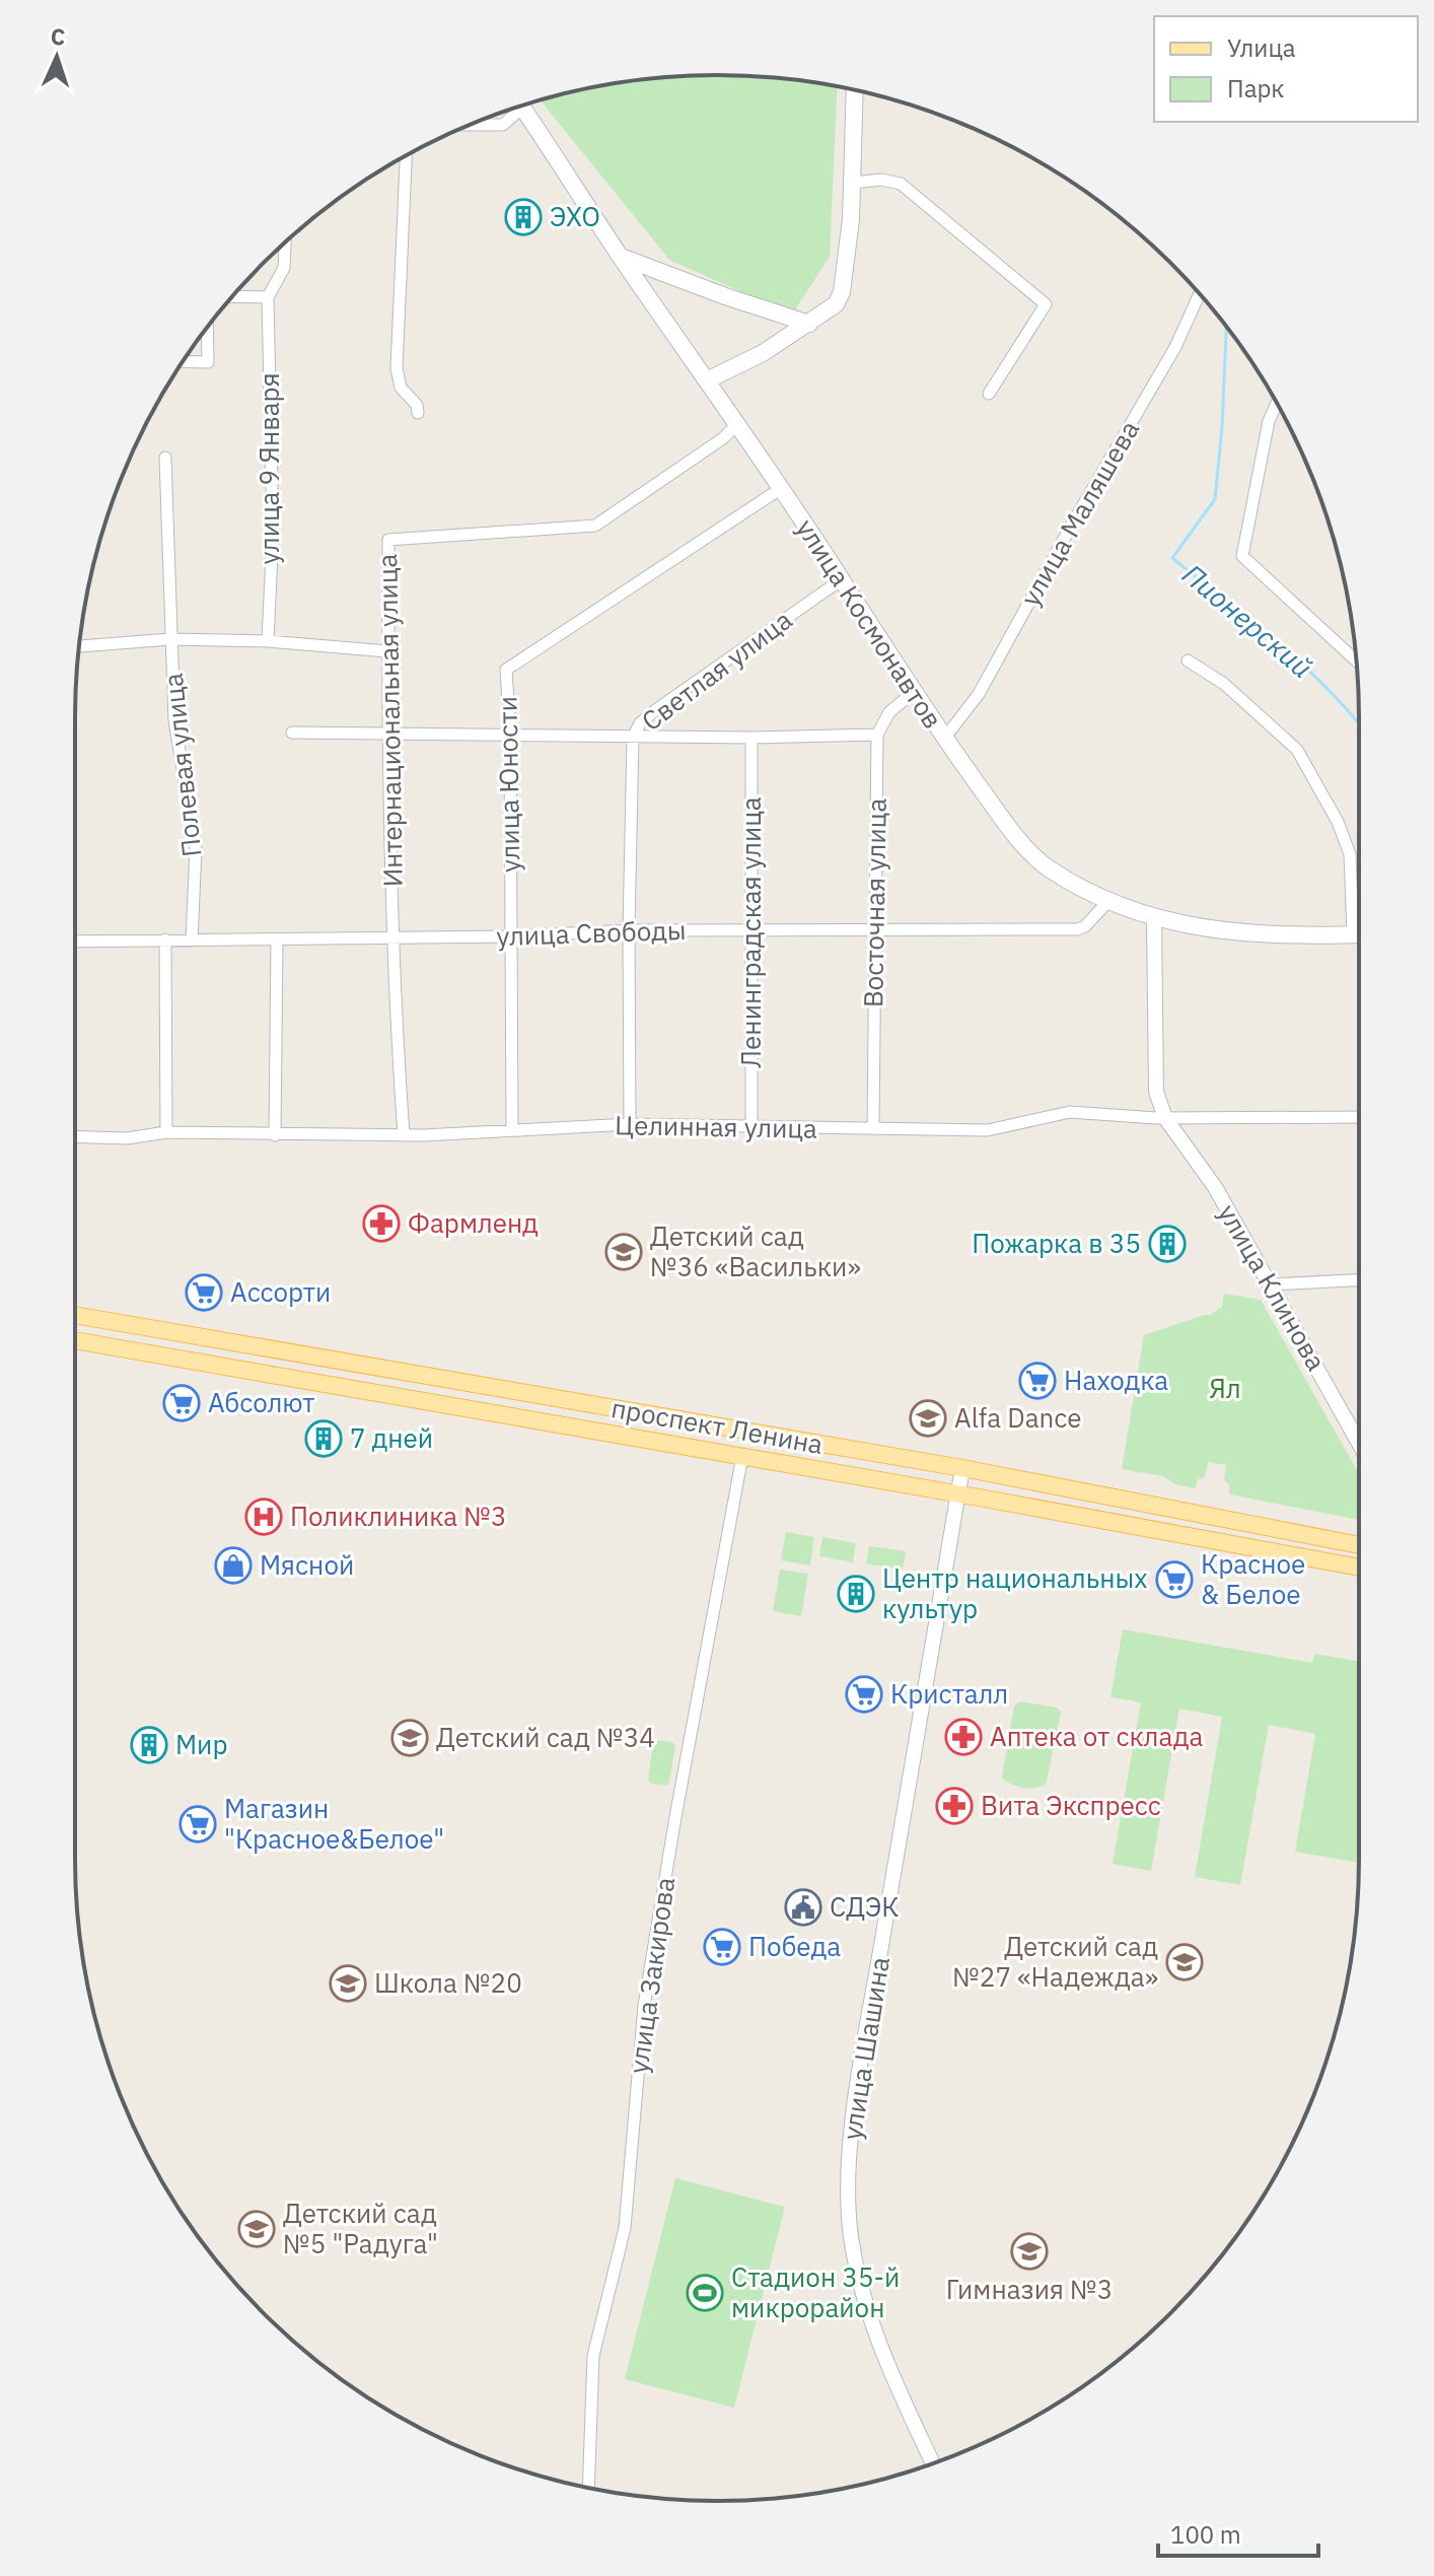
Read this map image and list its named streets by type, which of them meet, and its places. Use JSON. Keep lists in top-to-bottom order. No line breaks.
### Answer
{"streets":{"main road":["улица Космонавтов","проспект Ленина"],"street":["улица 9 Января","улица Маляшева","Светлая улица","Интернациональная улица","Полевая улица","улица Юности","Восточная улица","Ленинградская улица","улица Свободы","Целинная улица","улица Клинова","улица Закирова","улица Шашина"]},"crossings":[["улица Маляшева","улица Космонавтов"],["улица Космонавтов","Светлая улица"],["улица Космонавтов","Интернациональная улица"],["улица Космонавтов","улица Юности"],["улица Космонавтов","улица Свободы"],["Светлая улица","улица Свободы"],["Светлая улица","Целинная улица"],["Интернациональная улица","улица Свободы"],["Интернациональная улица","Целинная улица"],["Полевая улица","улица Свободы"],["улица Юности","улица Свободы"],["улица Юности","Целинная улица"],["Восточная улица","улица Свободы"],["Восточная улица","Целинная улица"],["Ленинградская улица","улица Свободы"],["Ленинградская улица","Целинная улица"],["Целинная улица","улица Клинова"],["проспект Ленина","улица Закирова"],["проспект Ленина","улица Шашина"]],"water":["Пионерский"],"parks":["Ял"],"places":{"building":["ЭХО","Пожарка в 35","7 дней","Центр национальных культур","Мир"],"pharmacy":["Фармленд","Аптека от склада","Вита Экспресс"],"school or university":["Детский сад №36 «Васильки»","Alfa Dance","Детский сад №34","Детский сад №27 «Надежда»","Школа №20","Детский сад №5 \"Радуга\"","Гимназия №3"],"supermarket":["Ассорти","Находка","Абсолют","Красное & Белое","Кристалл","Магазин \"Красное&Белое\"","Победа"],"hospital":["Поликлиника №3"],"shop":["Мясной"],"public building":["СДЭК"],"sports":["Стадион 35-й микрорайон"]},"legend":["Улица","Парк"],"scale_bar":"100 m","north":"top"}
